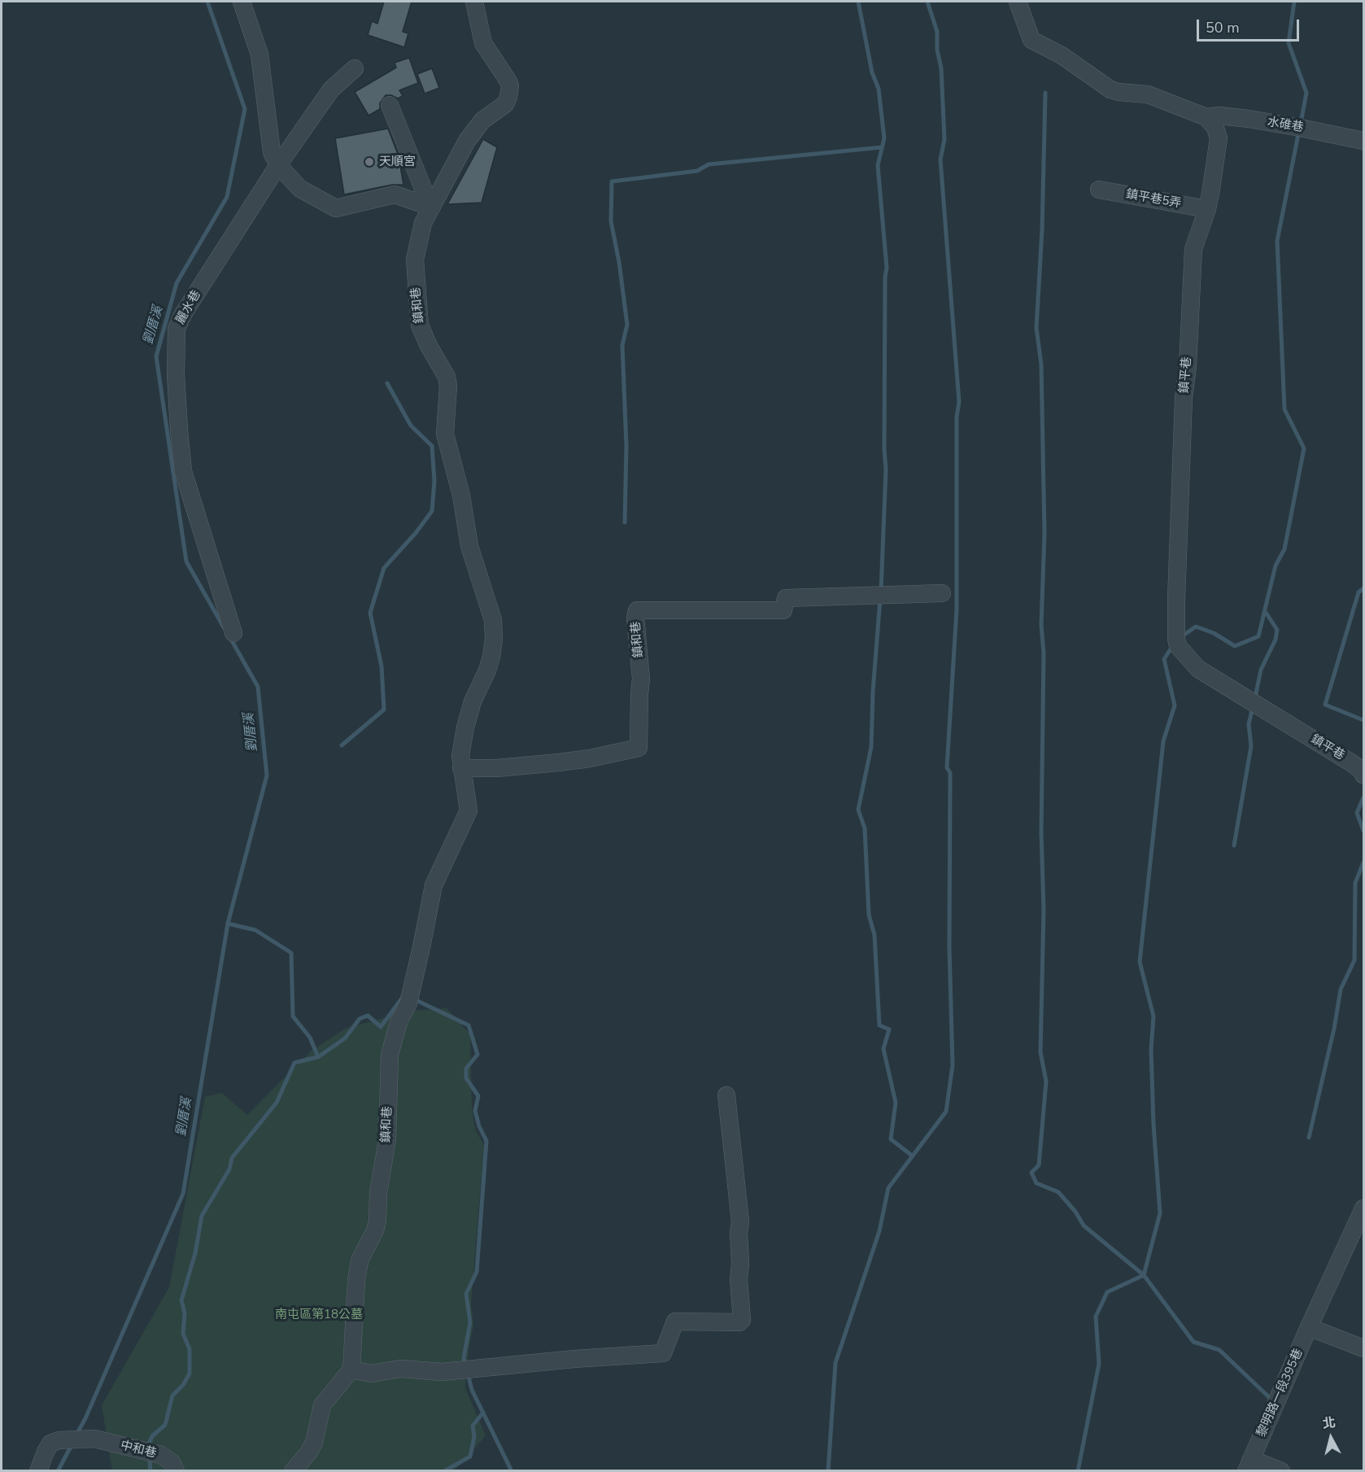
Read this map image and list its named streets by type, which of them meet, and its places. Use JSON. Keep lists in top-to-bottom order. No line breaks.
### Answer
{"streets":{"street":["水碓巷","鎮平巷5弄","鎮和巷","麗水巷","鎮平巷","黎明路一段395巷","中和巷"]},"crossings":[["水碓巷","鎮平巷"],["鎮平巷5弄","鎮平巷"]],"water":["劉厝溪"],"parks":["南屯區第18公墓"],"places":["天順宮"],"scale_bar":"50 m","north":"top"}
